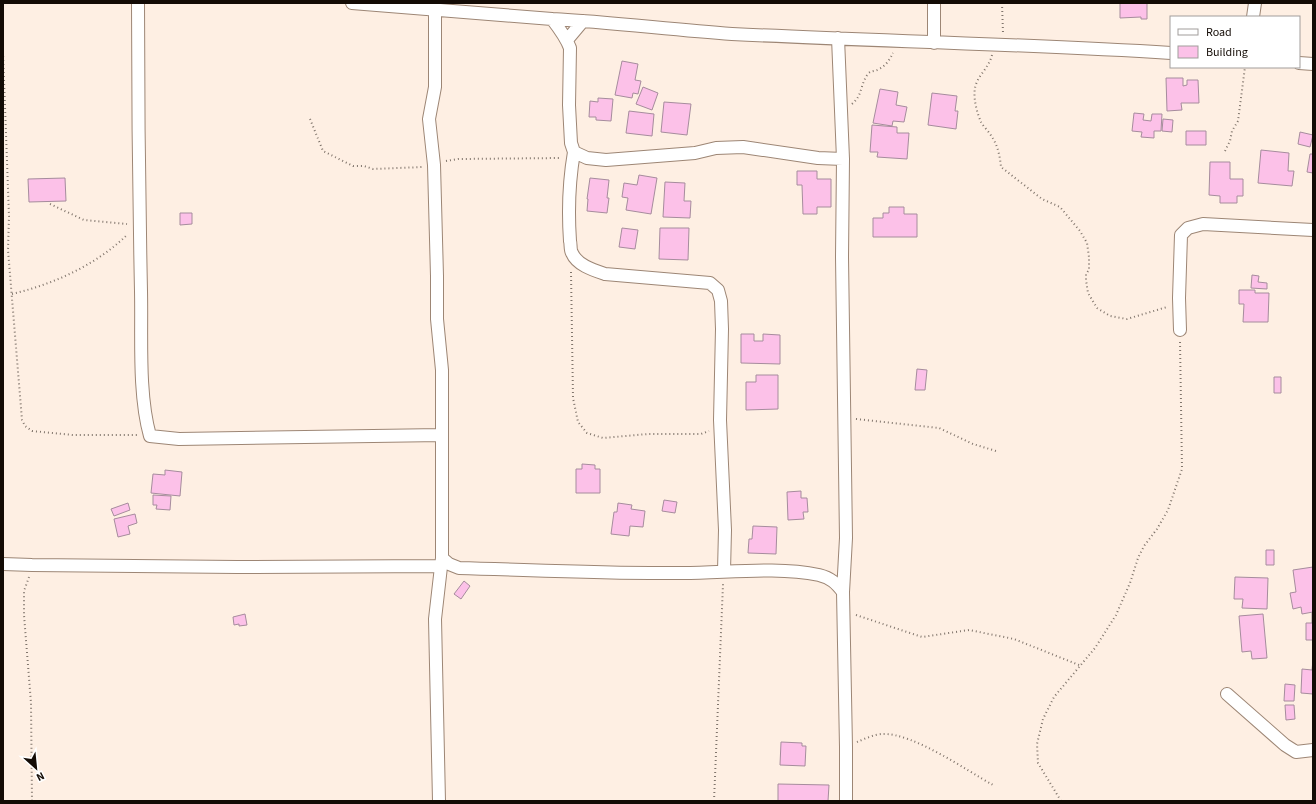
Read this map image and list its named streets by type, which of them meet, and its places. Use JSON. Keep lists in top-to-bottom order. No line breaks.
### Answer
{"legend":["Road","Building"],"north":"bottom right"}
